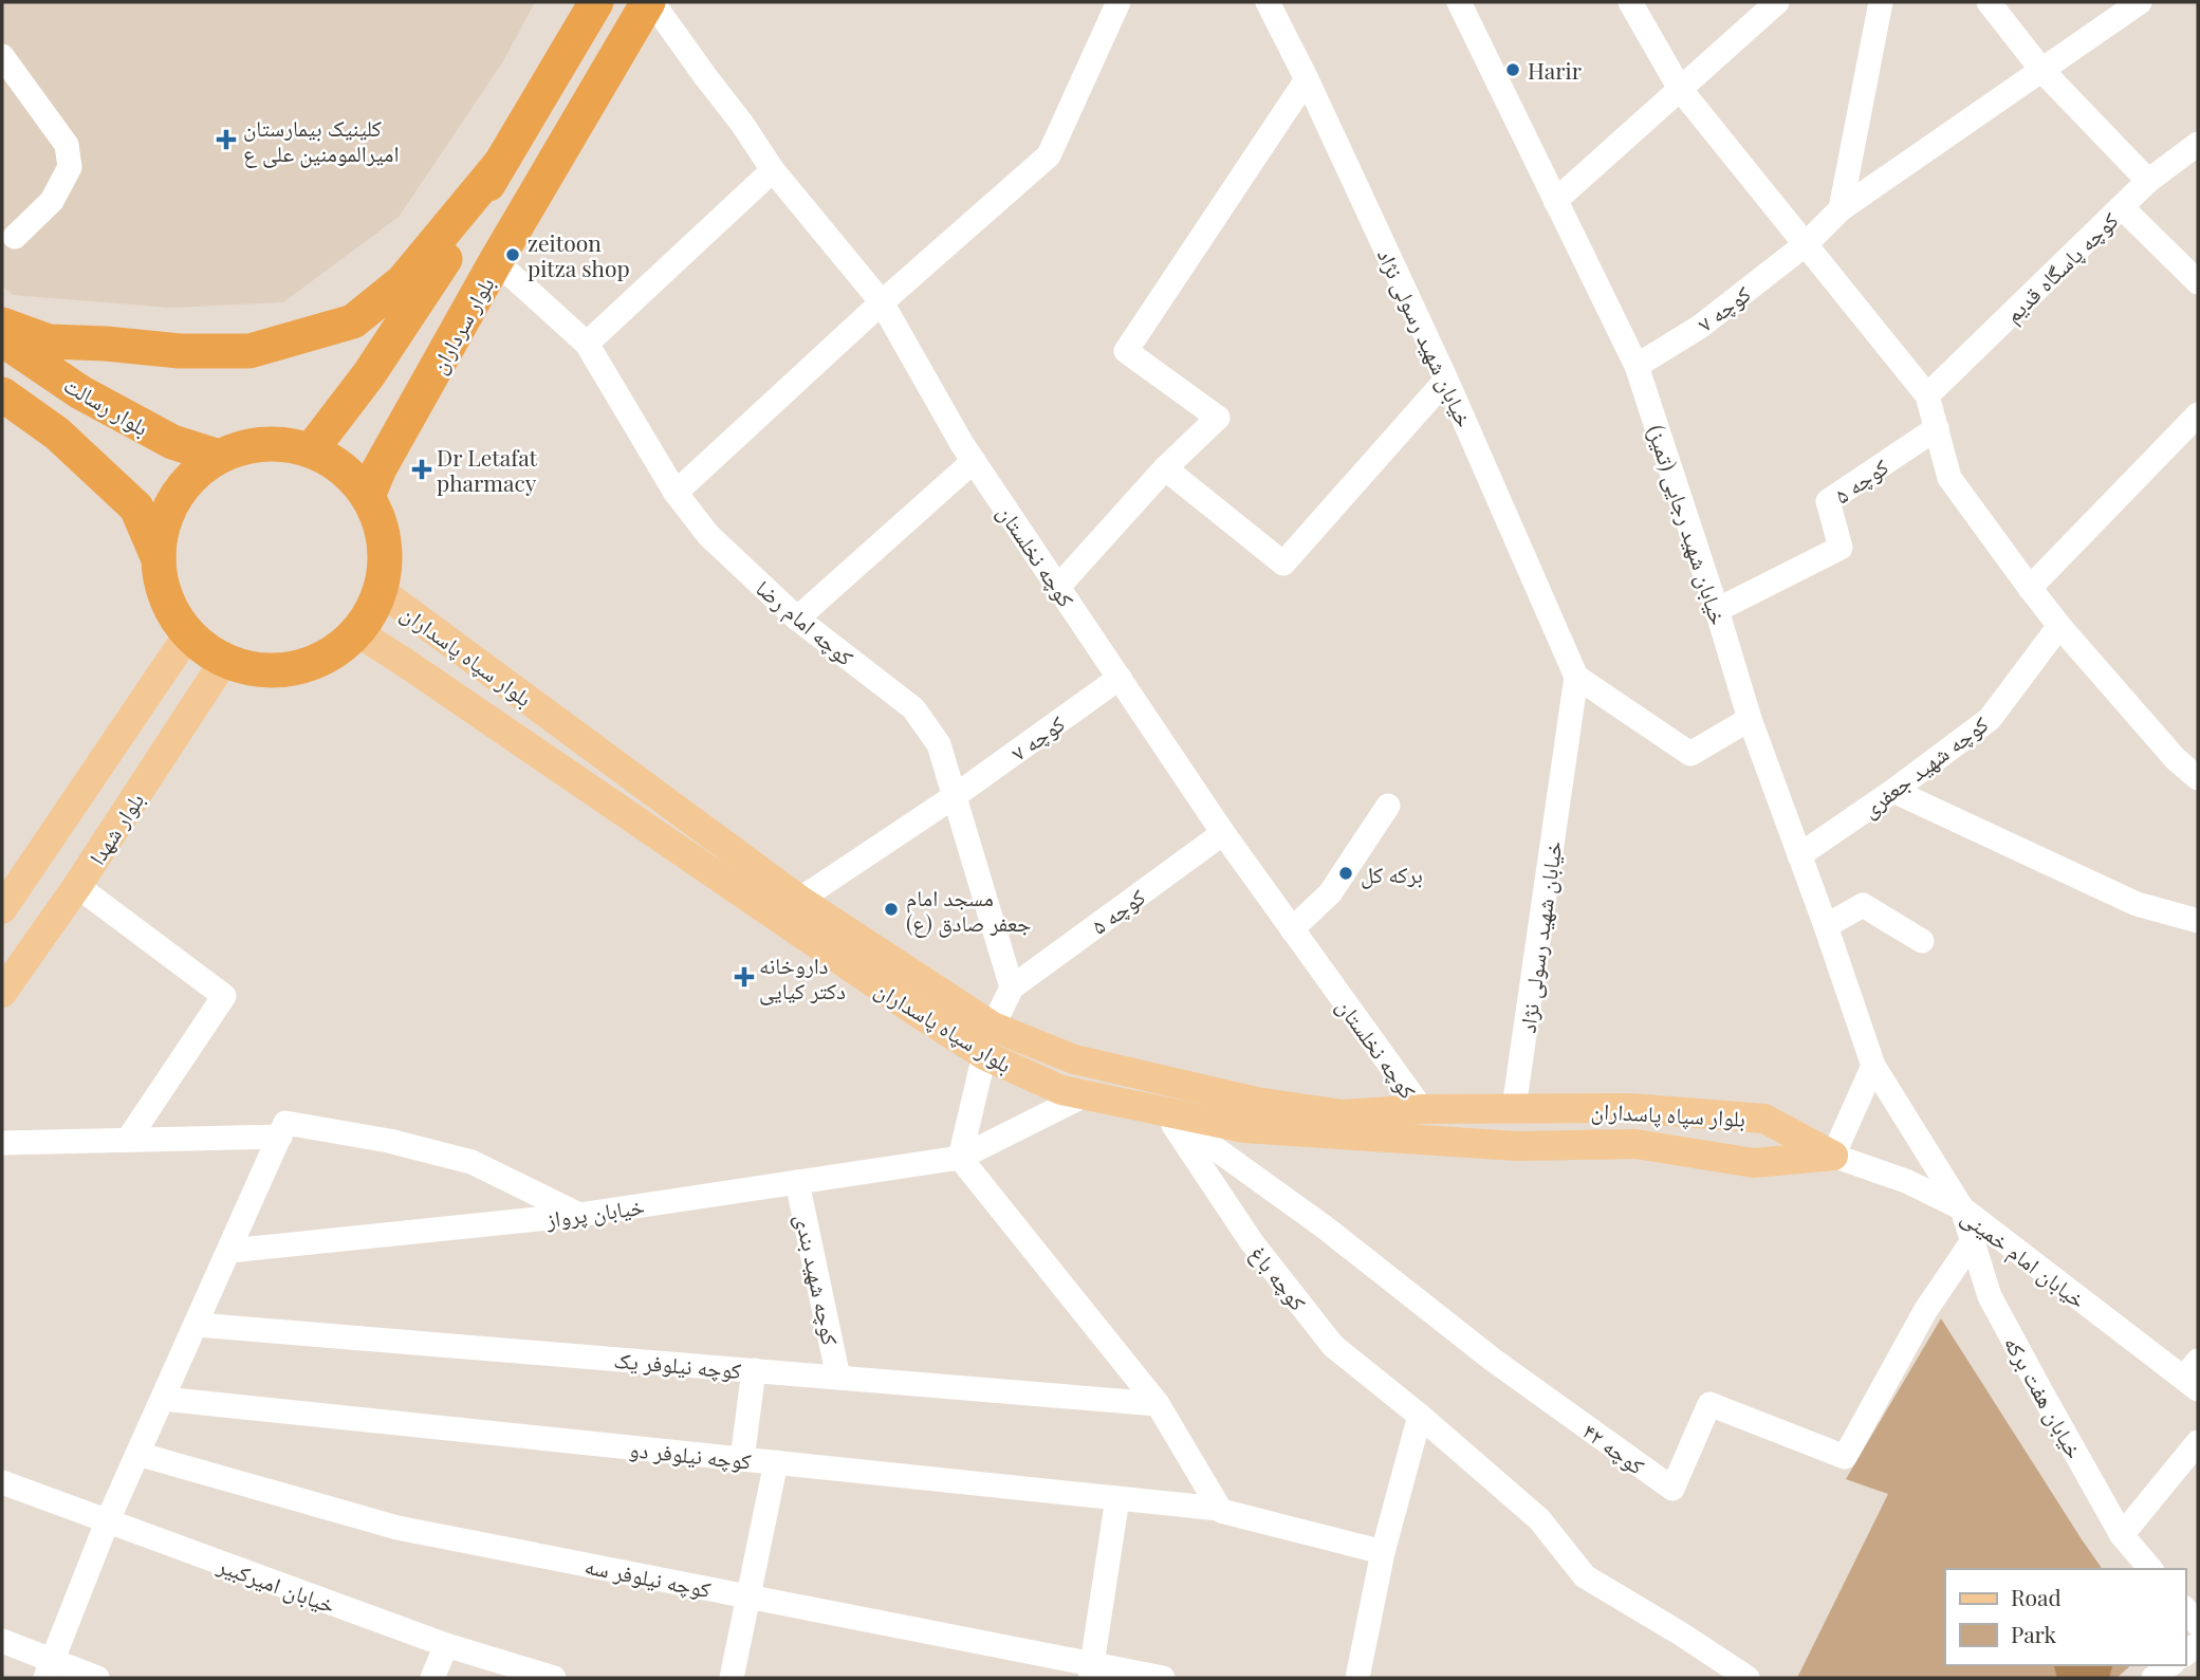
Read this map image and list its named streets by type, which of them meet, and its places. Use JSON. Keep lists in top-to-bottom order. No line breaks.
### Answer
{"streets":{"highway":["بلوار سرداران","بلوار رسالت"],"main road":["بلوار سپاه پاسداران","بلوار شهدا"],"street":["کوچه پاسگاه قدیم","کوچه ۷","خیابان شهید رسولی نژاد","کوچه ۵","خیابان شهید رجایی (تمیز)","کوچه نخلستان","کوچه امام رضا","کوچه شهید جعفری","خیابان پرواز","خیابان امام خمینی","کوچه باغ","کوچه شهید بندی","کوچه نیلوفر یک","خیابان هفت برکه","کوچه ۴۲","کوچه نیلوفر دو","کوچه نیلوفر سه","خیابان امیرکبیر"]},"crossings":[["کوچه ۷","خیابان شهید رجایی (تمیز)"],["کوچه ۷","کوچه نخلستان"],["کوچه ۷","کوچه امام رضا"],["کوچه ۷","بلوار سپاه پاسداران"],["بلوار سرداران","بلوار رسالت"],["بلوار سرداران","کوچه نخلستان"],["بلوار سرداران","کوچه امام رضا"],["بلوار سرداران","بلوار سپاه پاسداران"],["بلوار سرداران","بلوار شهدا"],["خیابان شهید رسولی نژاد","بلوار سپاه پاسداران"],["بلوار رسالت","بلوار سپاه پاسداران"],["بلوار رسالت","بلوار شهدا"],["کوچه ۵","خیابان شهید رجایی (تمیز)"],["کوچه ۵","کوچه نخلستان"],["کوچه ۵","کوچه امام رضا"],["خیابان شهید رجایی (تمیز)","کوچه شهید جعفری"],["خیابان شهید رجایی (تمیز)","خیابان امام خمینی"],["خیابان شهید رجایی (تمیز)","خیابان هفت برکه"],["کوچه نخلستان","بلوار سپاه پاسداران"],["بلوار سپاه پاسداران","بلوار شهدا"],["بلوار سپاه پاسداران","خیابان پرواز"],["بلوار سپاه پاسداران","خیابان امام خمینی"],["بلوار سپاه پاسداران","کوچه باغ"],["بلوار سپاه پاسداران","کوچه ۴۲"],["خیابان پرواز","کوچه شهید بندی"],["خیابان امام خمینی","خیابان هفت برکه"],["کوچه باغ","کوچه ۴۲"],["کوچه شهید بندی","کوچه نیلوفر یک"],["خیابان هفت برکه","کوچه ۴۲"]],"places":{"other":["Harir","zeitoon pitza shop","برکه کل","مسجد امام جعفر صادق (ع)"],"health":["کلینیک بیمارستان امیرالمومنین علی ع","Dr Letafat pharmacy","داروخانه دکتر کیایی"]},"legend":["Road","Park"]}
